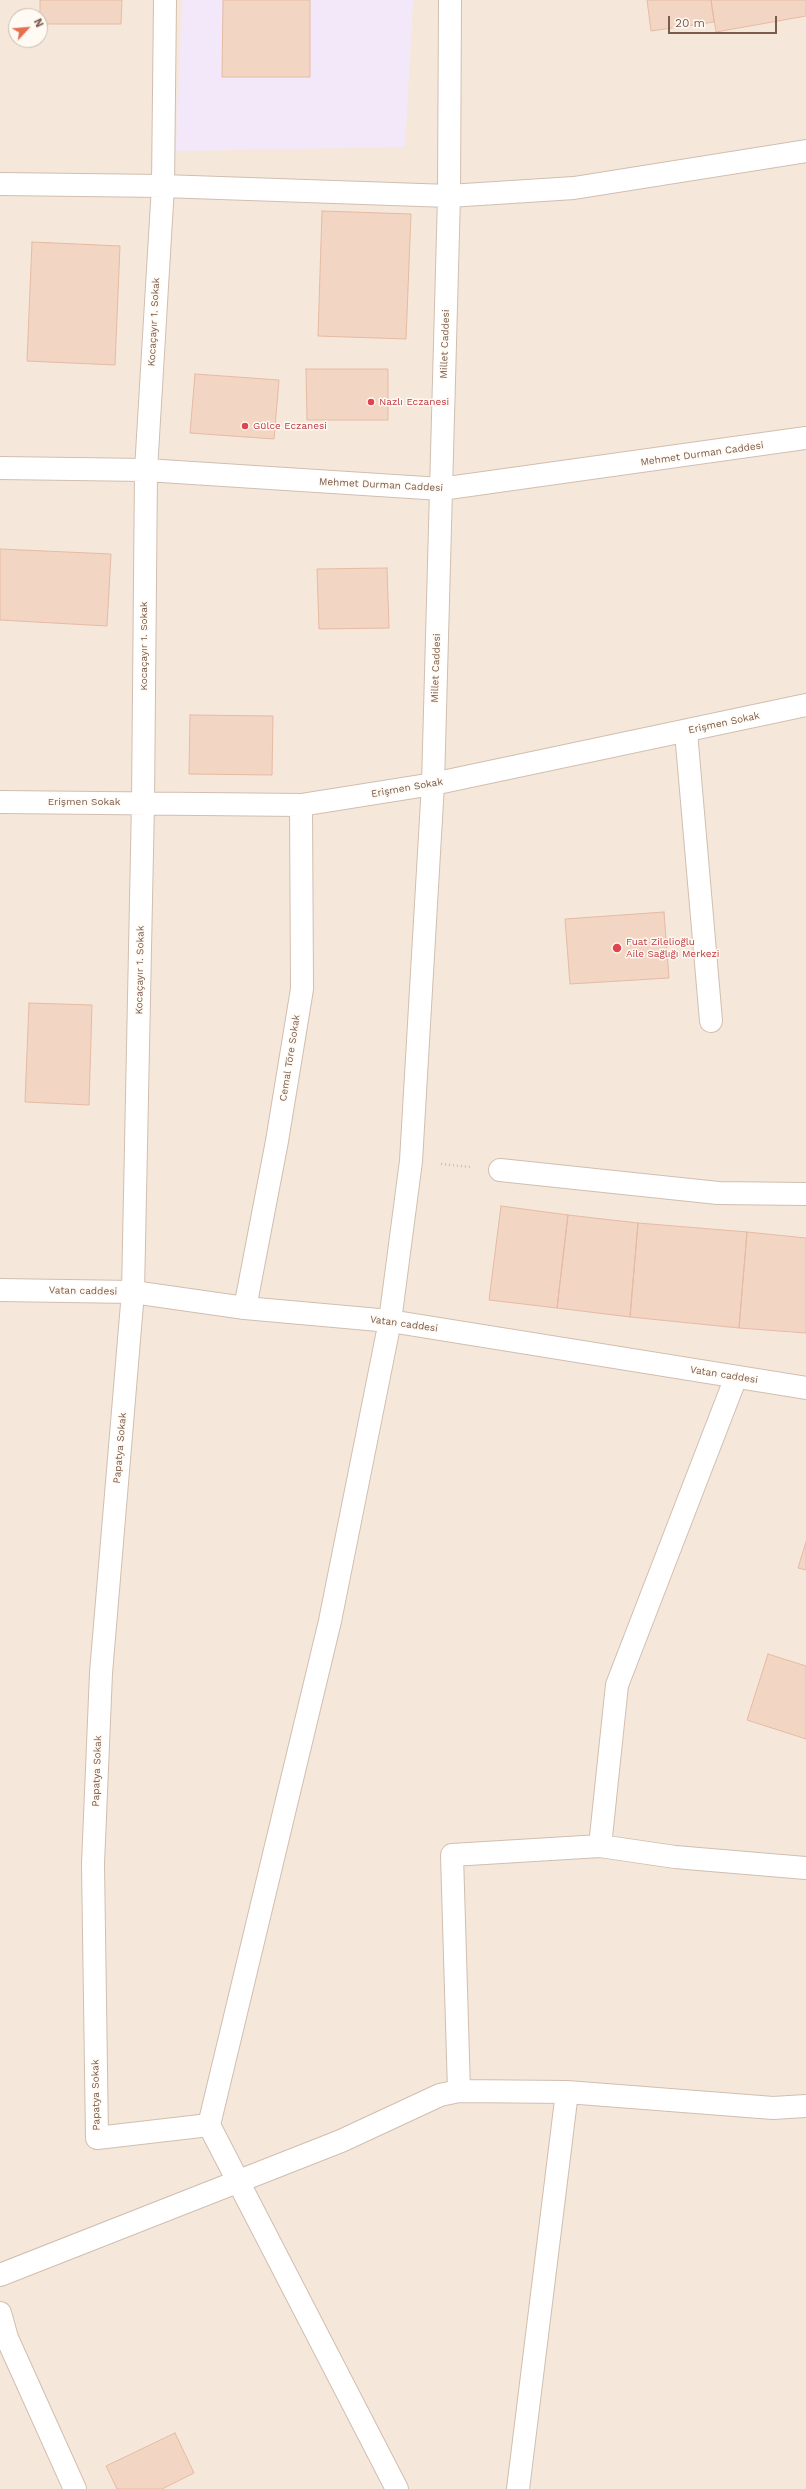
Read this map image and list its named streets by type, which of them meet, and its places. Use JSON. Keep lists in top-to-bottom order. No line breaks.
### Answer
{"streets":{"street":["Kocaçayır 1. Sokak","Millet Caddesi","Mehmet Durman Caddesi","Erişmen Sokak","Cemal Töre Sokak","Vatan caddesi","Papatya Sokak"]},"crossings":[["Kocaçayır 1. Sokak","Mehmet Durman Caddesi"],["Kocaçayır 1. Sokak","Erişmen Sokak"],["Kocaçayır 1. Sokak","Vatan caddesi"],["Kocaçayır 1. Sokak","Papatya Sokak"],["Millet Caddesi","Mehmet Durman Caddesi"],["Millet Caddesi","Erişmen Sokak"],["Millet Caddesi","Vatan caddesi"],["Millet Caddesi","Papatya Sokak"],["Erişmen Sokak","Cemal Töre Sokak"],["Cemal Töre Sokak","Vatan caddesi"],["Vatan caddesi","Papatya Sokak"]],"places":["Nazlı Eczanesi","Gülce Eczanesi","Fuat Zilelioğlu Aile Sağlığı Merkezi"],"scale_bar":"20 m","north":"top right"}
